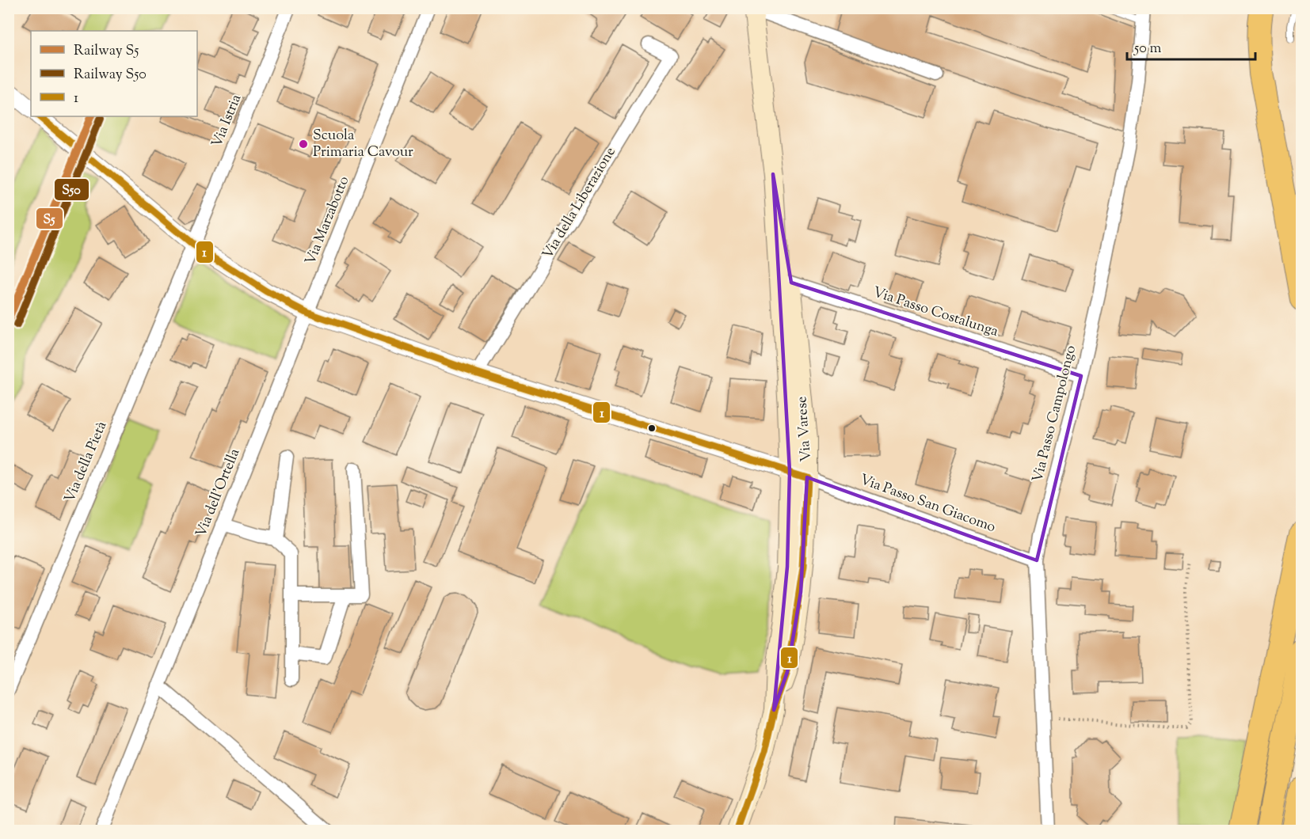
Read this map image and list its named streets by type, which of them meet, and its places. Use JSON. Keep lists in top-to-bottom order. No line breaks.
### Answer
{"streets":{"main road":["Via Varese"],"street":["Via Istria","Via della Liberazione","Via Marzabotto","Via Passo Costalunga","Via Passo Campolongo","Via della Pietà","Via dell'Ortella","Via Passo San Giacomo"]},"crossings":[["Via Istria","Via della Pietà"],["Via Marzabotto","Via dell'Ortella"],["Via Passo Costalunga","Via Passo Campolongo"],["Via Passo Costalunga","Via Varese"],["Via Passo Campolongo","Via Passo San Giacomo"],["Via Varese","Via Passo San Giacomo"]],"places":["Scuola Primaria Cavour"],"lines":["rail line S5","transit line 1","rail line S50"],"legend":["Railway S5","Railway S50","1"],"scale_bar":"50 m"}
